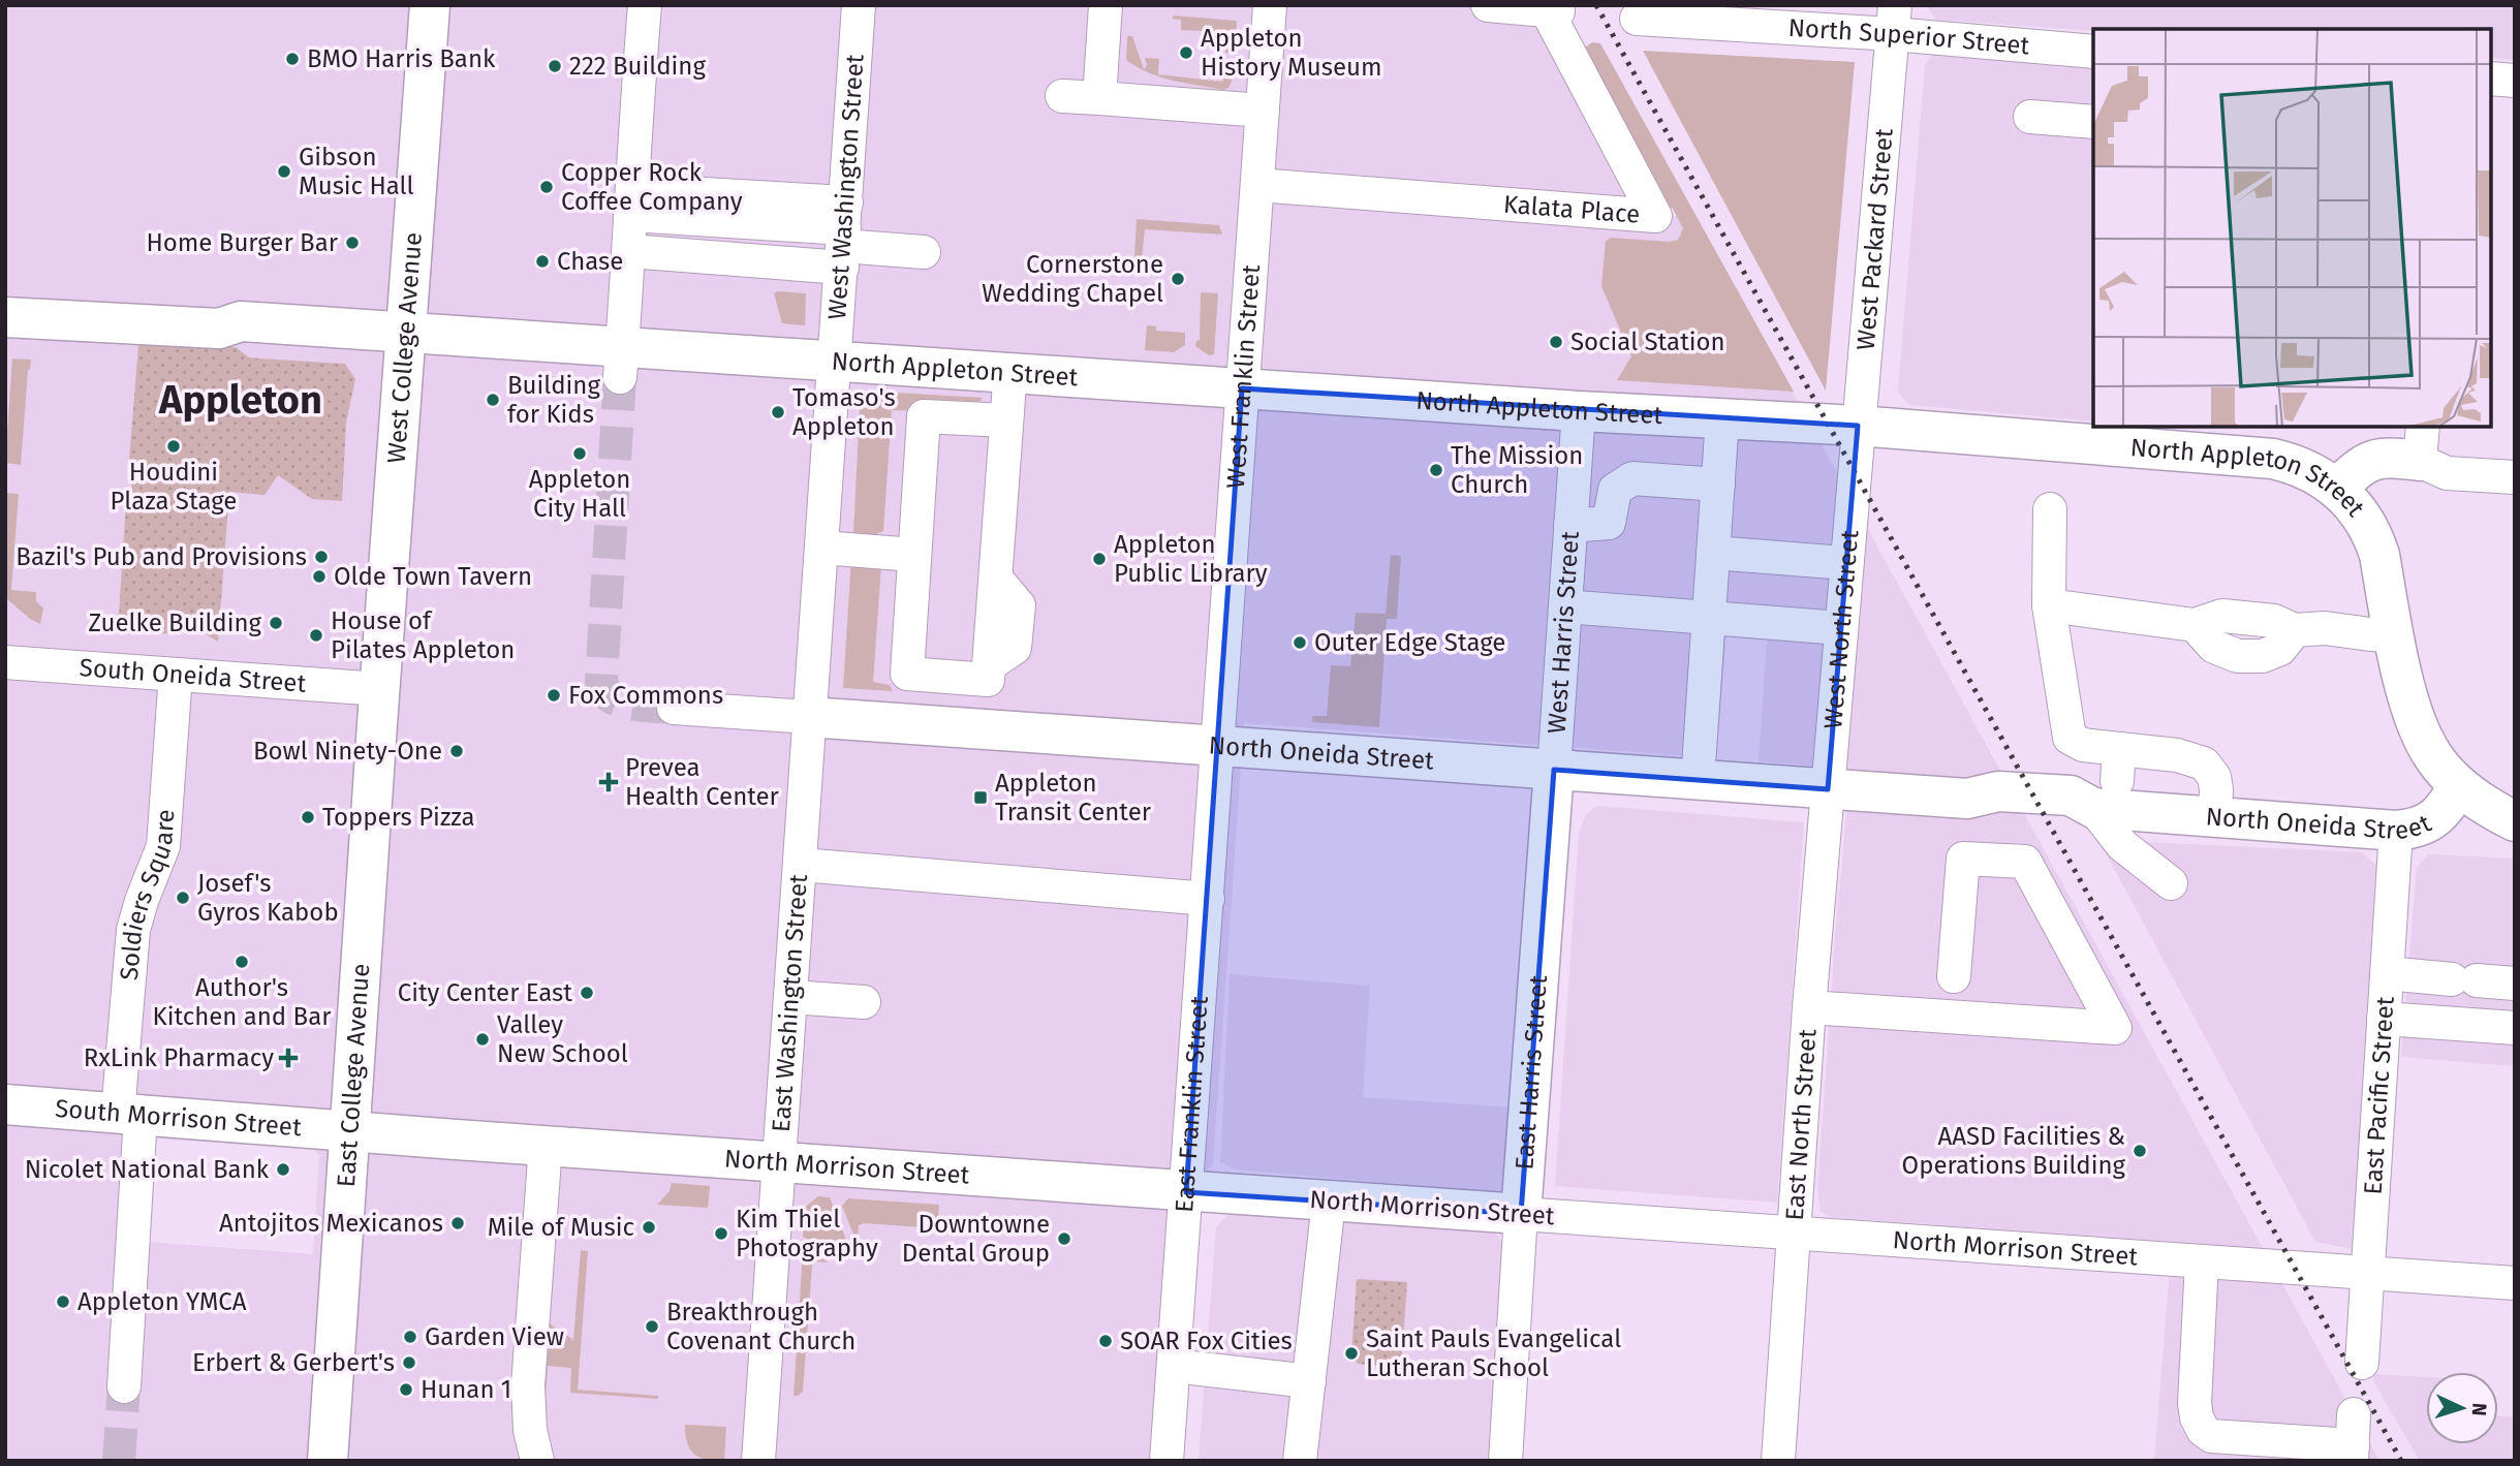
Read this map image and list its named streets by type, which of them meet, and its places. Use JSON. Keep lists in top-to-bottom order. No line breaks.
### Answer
{"streets":{"main road":["West College Avenue","North Appleton Street","North Oneida Street","East Harris Street","East College Avenue","South Morrison Street","North Morrison Street"],"street":["North Superior Street","West Washington Street","Kalata Place","West Packard Street","West Franklin Street","West North Street","West Harris Street","South Oneida Street","Soldiers Square","East Washington Street","East Pacific Street","East Franklin Street","East North Street"]},"crossings":[["North Superior Street","West Packard Street"],["West Washington Street","North Appleton Street"],["West Washington Street","North Oneida Street"],["West Washington Street","East Washington Street"],["Kalata Place","West Franklin Street"],["West Packard Street","North Appleton Street"],["West Packard Street","West North Street"],["West College Avenue","North Appleton Street"],["West College Avenue","South Oneida Street"],["West College Avenue","East College Avenue"],["North Appleton Street","West Franklin Street"],["North Appleton Street","West Harris Street"],["North Appleton Street","North Oneida Street"],["West Franklin Street","North Oneida Street"],["West Franklin Street","East Franklin Street"],["West North Street","North Oneida Street"],["West North Street","East North Street"],["West Harris Street","North Oneida Street"],["West Harris Street","East Harris Street"],["South Oneida Street","Soldiers Square"],["South Oneida Street","East College Avenue"],["North Oneida Street","East Washington Street"],["North Oneida Street","East Harris Street"],["North Oneida Street","East Pacific Street"],["North Oneida Street","East Franklin Street"],["North Oneida Street","East North Street"],["Soldiers Square","South Morrison Street"],["East Washington Street","North Morrison Street"],["East Harris Street","North Morrison Street"],["East College Avenue","South Morrison Street"],["East College Avenue","North Morrison Street"],["East Pacific Street","North Morrison Street"],["East Franklin Street","North Morrison Street"],["South Morrison Street","North Morrison Street"],["East North Street","North Morrison Street"]],"districts":["Appleton"],"places":{"other":["Appleton History Museum","BMO Harris Bank","222 Building","Gibson Music Hall","Copper Rock Coffee Company","Home Burger Bar","Chase","Cornerstone Wedding Chapel","Social Station","Building for Kids","Tomaso's Appleton","Houdini Plaza Stage","Appleton City Hall","The Mission Church","Bazil's Pub and Provisions","Appleton Public Library","Olde Town Tavern","Zuelke Building","House of Pilates Appleton","Outer Edge Stage","Fox Commons","Bowl Ninety-One","Toppers Pizza","Josef's Gyros Kabob","Author's Kitchen and Bar","City Center East","Valley New School","AASD Facilities & Operations Building","Nicolet National Bank","Antojitos Mexicanos","Mile of Music","Kim Thiel Photography","Downtowne Dental Group","Appleton YMCA","Breakthrough Covenant Church","Garden View","SOAR Fox Cities","Saint Pauls Evangelical Lutheran School","Erbert & Gerbert's","Hunan 1"],"health":["Prevea Health Center","RxLink Pharmacy"],"transit":["Appleton Transit Center"]},"north":"right"}
